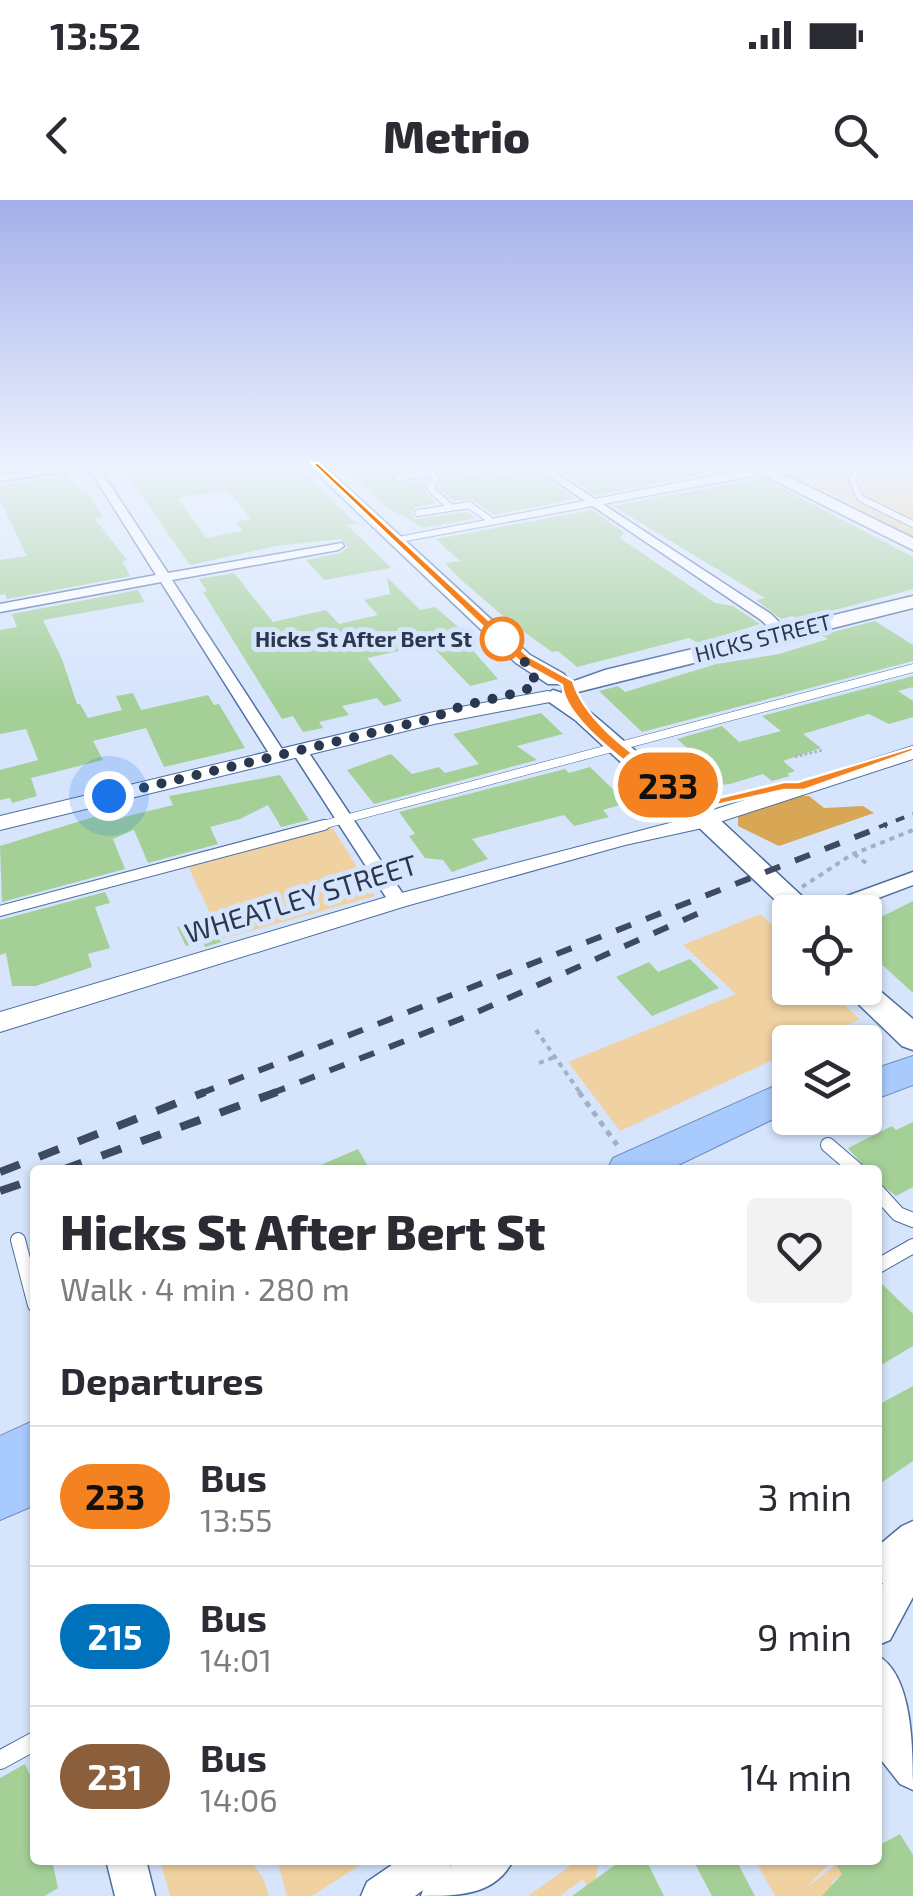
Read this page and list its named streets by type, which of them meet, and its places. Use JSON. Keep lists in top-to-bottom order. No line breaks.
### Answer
{"streets":{"main road":["HICKS STREET"],"street":["WHEATLEY STREET"]},"places":["Hicks St After Bert St"],"lines":["bus line 233"],"page":{"status":"13:52","header":"Metrio","on_map":"233","heading":[["Hicks St After Bert St","Walk · 4 min · 280 m"],"Departures"],"list":[{"mark":"233","name":"Bus","note":"13:55","value":"3 min"},{"mark":"215","name":"Bus","note":"14:01","value":"9 min"},{"mark":"231","name":"Bus","note":"14:06","value":"14 min"}]}}
